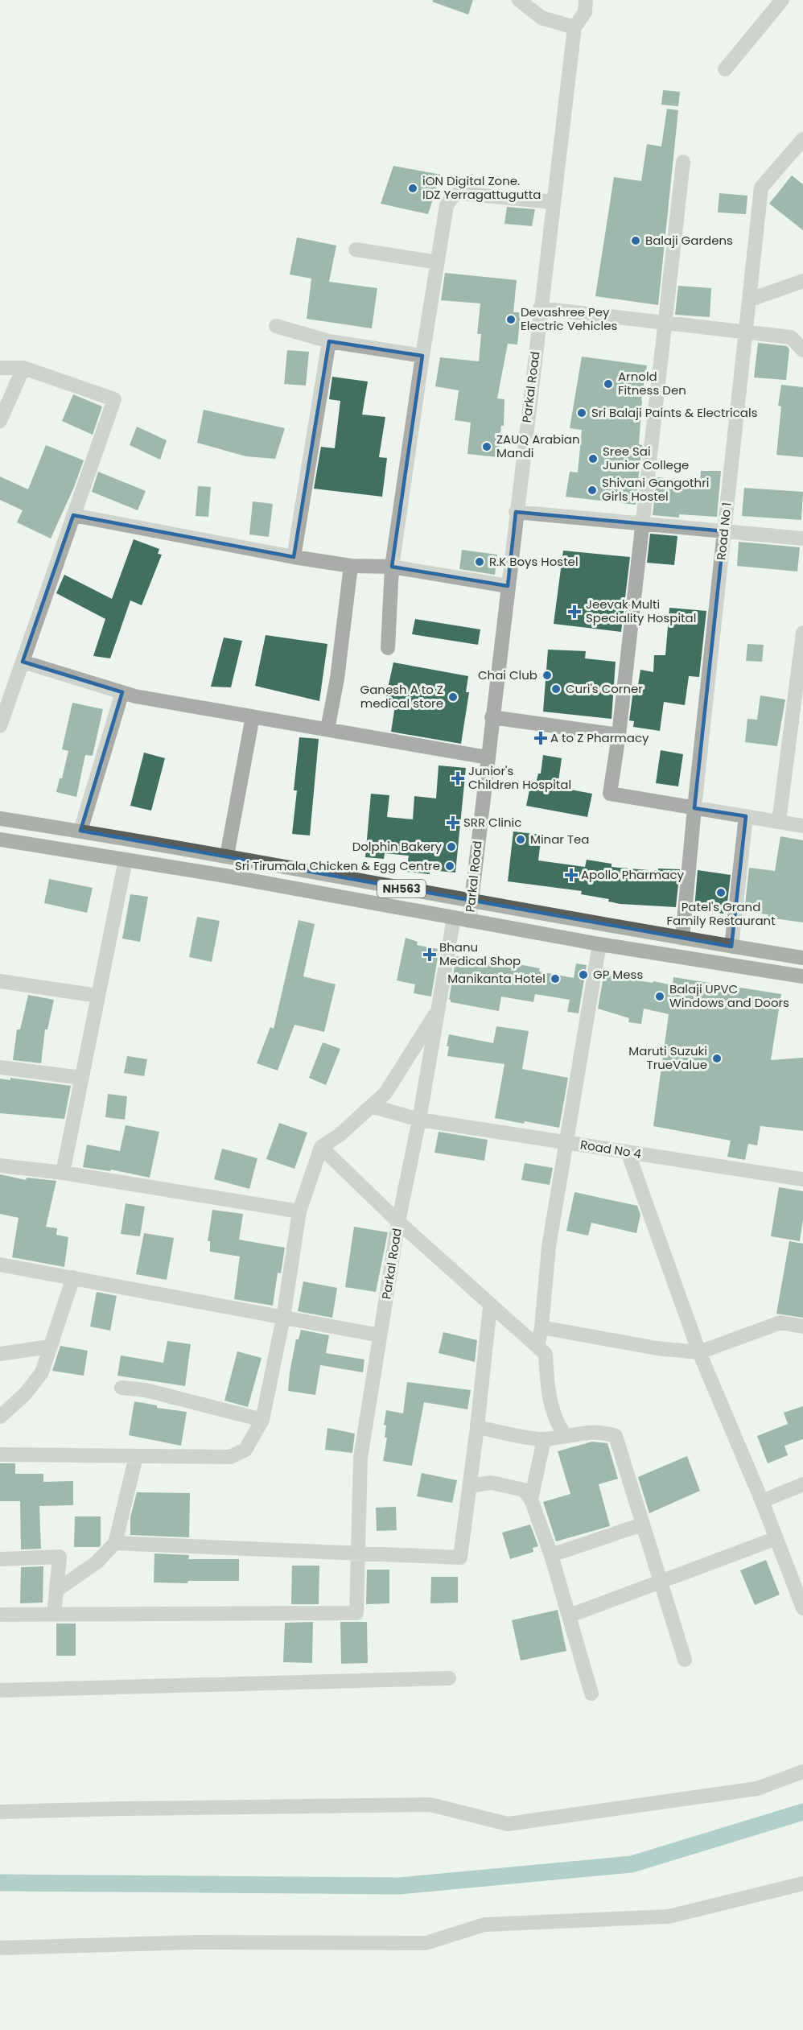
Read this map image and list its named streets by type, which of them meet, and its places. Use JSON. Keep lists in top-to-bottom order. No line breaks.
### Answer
{"streets":{"highway":["NH563"],"street":["Parkal Road","Road No 1","Road No 4"]},"crossings":[["Parkal Road","NH563"],["Parkal Road","Road No 4"],["Road No 1","NH563"]],"places":{"other":["iON Digital Zone. IDZ Yerragattugutta","Balaji Gardens","Devashree Pey Electric Vehicles","Arnold Fitness Den","Sri Balaji Paints & Electricals","ZAUQ Arabian Mandi","Sree Sai Junior College","Shivani Gangothri Girls Hostel","R.K Boys Hostel","Chai Club","Curi's Corner","Ganesh A to Z medical store","Minar Tea","Dolphin Bakery","Sri Tirumala Chicken & Egg Centre","Patel's Grand Family Restaurant","GP Mess","Manikanta Hotel","Balaji UPVC Windows and Doors","Maruti Suzuki TrueValue"],"health":["Jeevak Multi Speciality Hospital","A to Z Pharmacy","Junior's Children Hospital","SRR Clinic","Apollo Pharmacy","Bhanu Medical Shop"]}}
